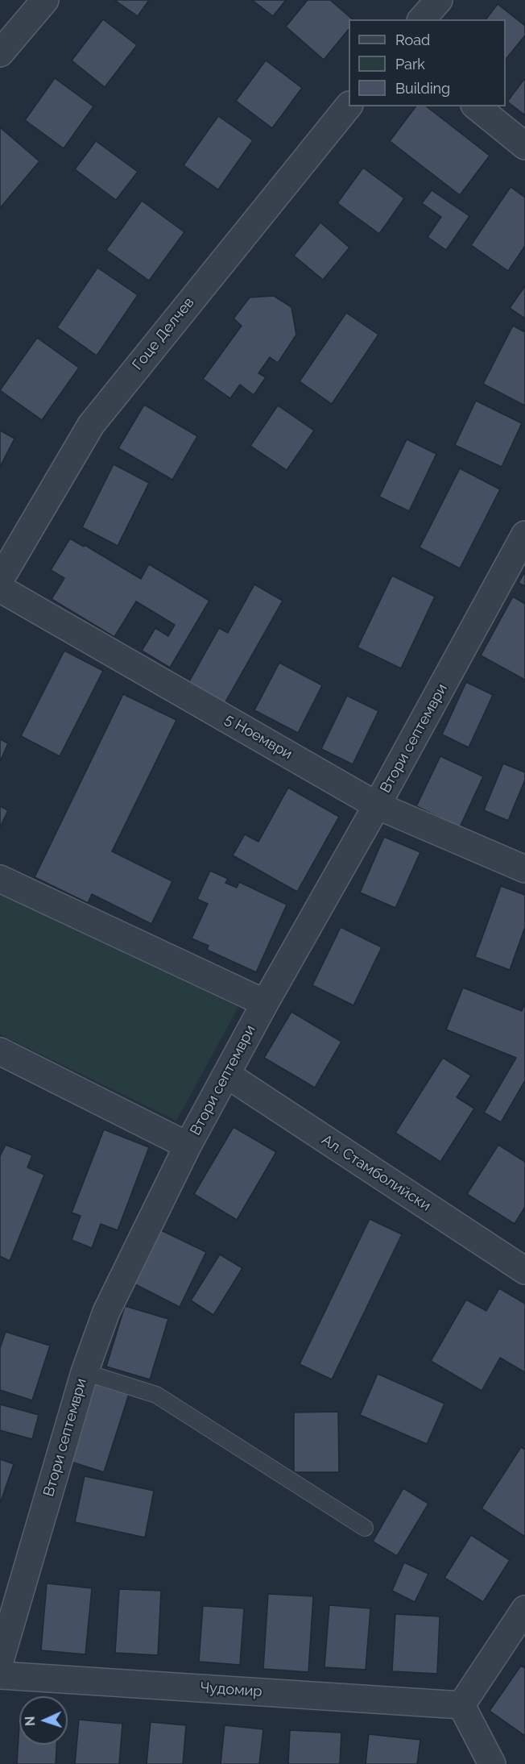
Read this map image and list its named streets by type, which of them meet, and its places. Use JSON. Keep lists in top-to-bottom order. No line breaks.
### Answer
{"streets":{"street":["Гоце Делчев","5 Ноември","Втори септември","Ал. Стамболийски","Чудомир"]},"crossings":[["5 Ноември","Втори септември"],["Втори септември","Ал. Стамболийски"]],"legend":["Road","Park","Building"],"north":"left"}
